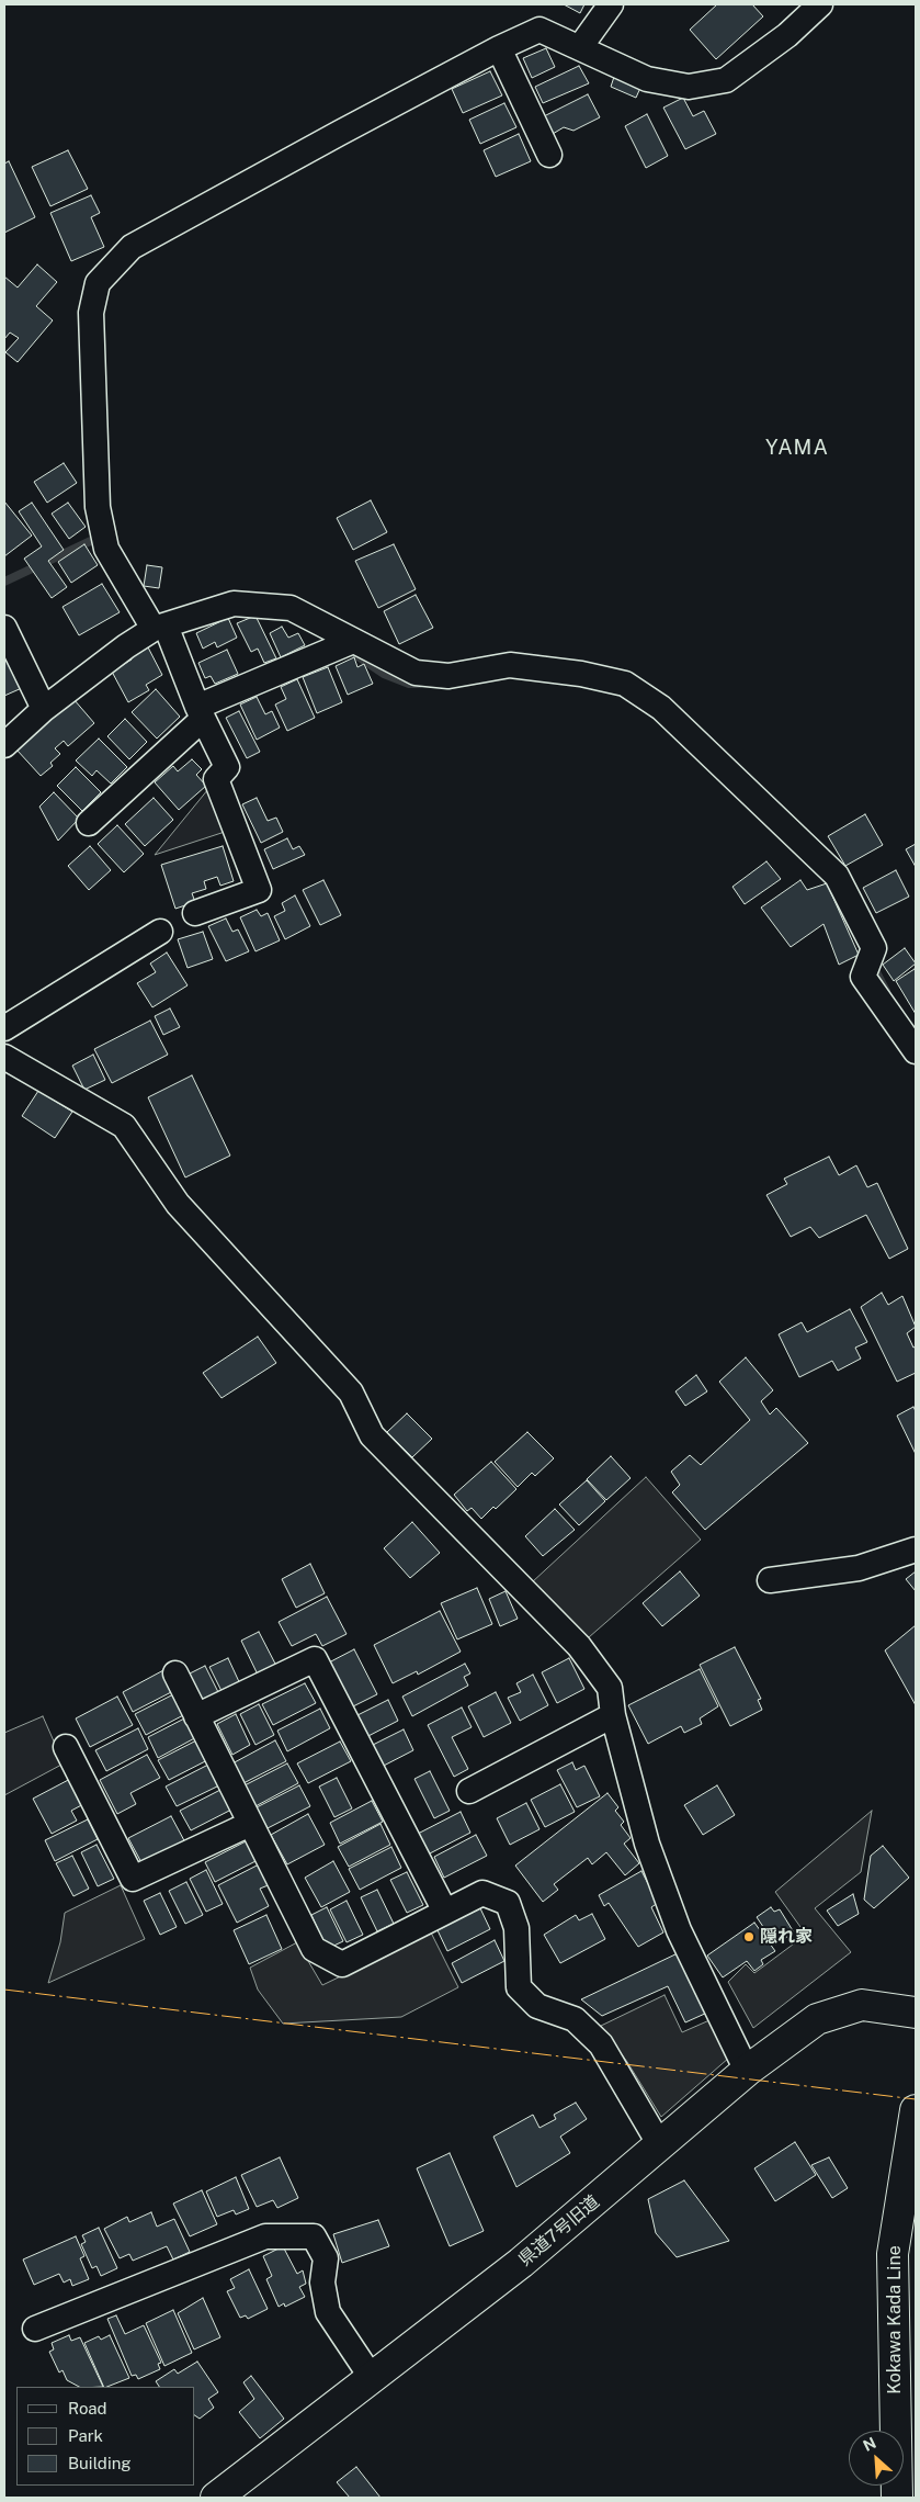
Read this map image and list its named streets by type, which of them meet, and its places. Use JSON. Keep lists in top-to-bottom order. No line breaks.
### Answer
{"streets":{"street":["県道7号旧道","Kokawa Kada Line"]},"districts":["YAMA"],"places":["隠れ家"],"legend":["Road","Park","Building"],"north":"top left"}
